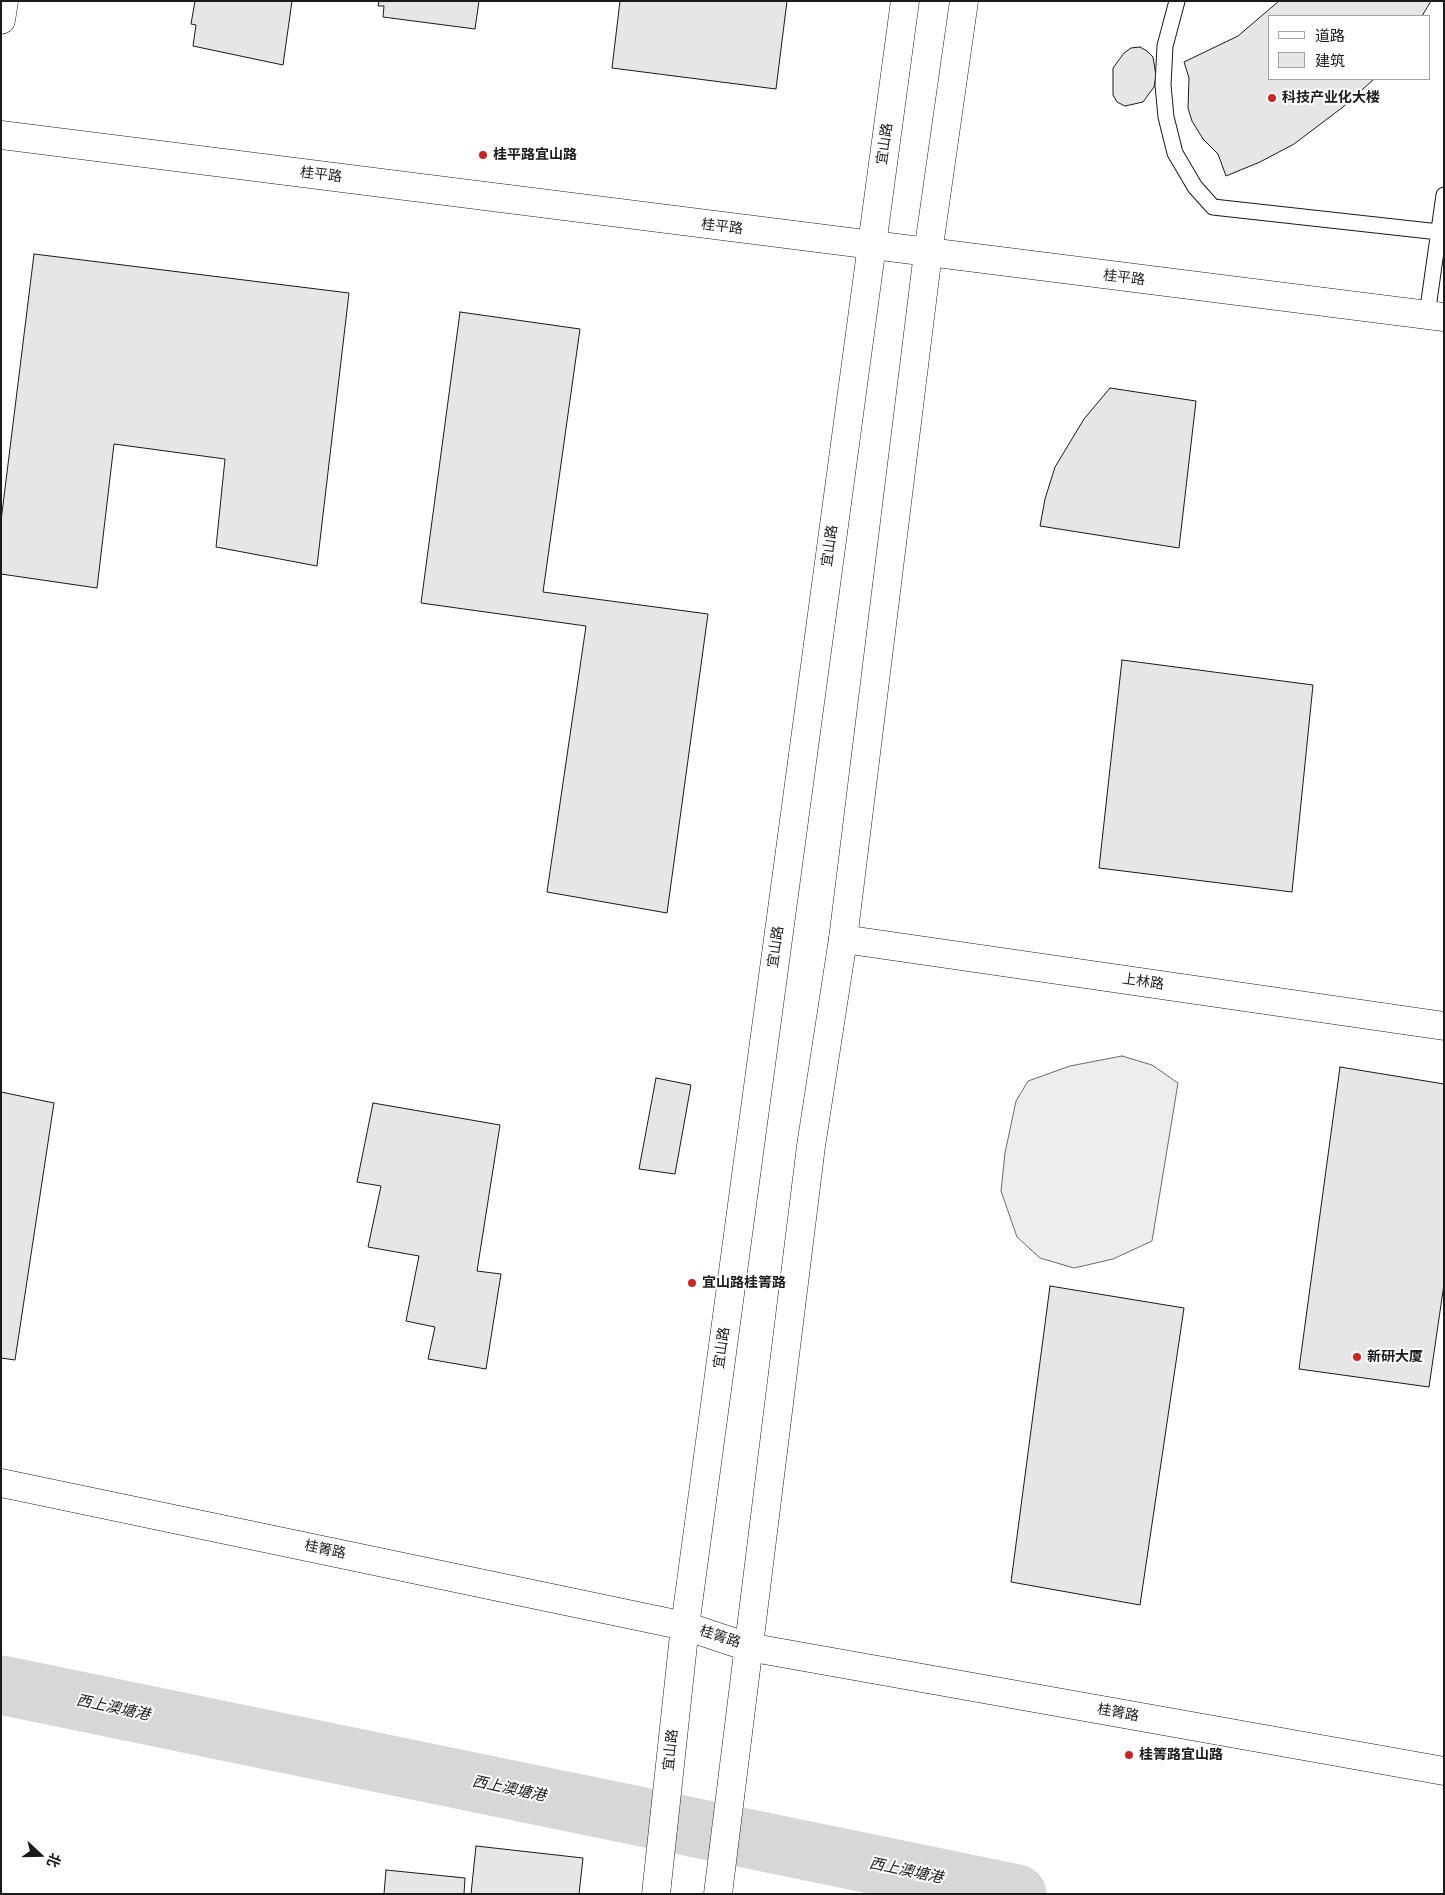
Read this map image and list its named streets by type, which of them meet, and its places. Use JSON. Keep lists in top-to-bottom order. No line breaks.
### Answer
{"streets":{"main road":["宜山路","桂平路","上林路","桂箐路"]},"crossings":[["宜山路","桂平路"],["宜山路","桂箐路"]],"water":["西上澳塘港"],"places":["科技产业化大楼","桂平路宜山路","宜山路桂箐路","新研大厦","桂箐路宜山路"],"legend":["道路","建筑"],"north":"right"}
